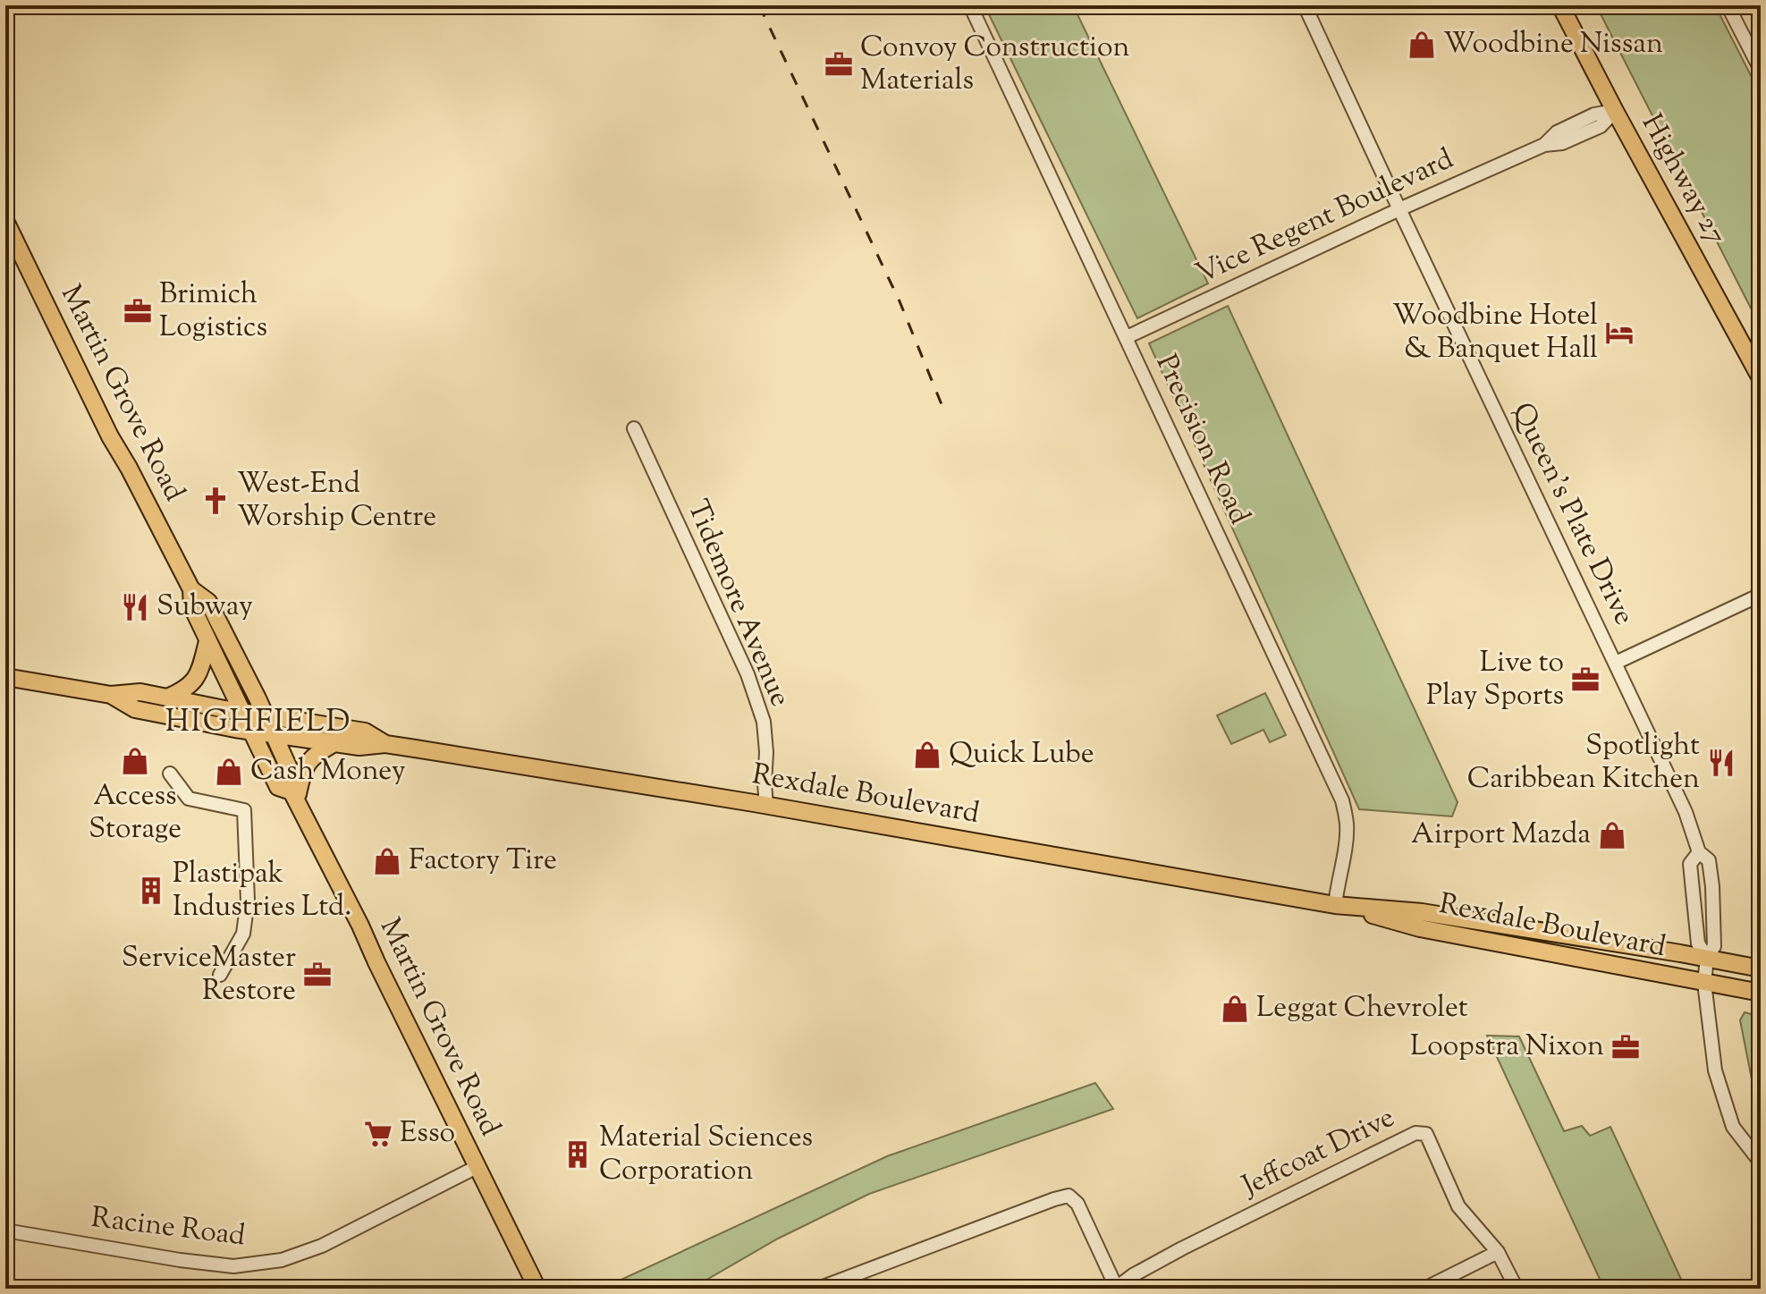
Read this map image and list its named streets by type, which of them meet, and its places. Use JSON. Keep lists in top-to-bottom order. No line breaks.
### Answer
{"streets":{"main road":["Highway 27","Martin Grove Road","Rexdale Boulevard"],"street":["Vice Regent Boulevard","Precision Road","Queen's Plate Drive","Tidemore Avenue","Jeffcoat Drive","Racine Road"]},"crossings":[["Highway 27","Vice Regent Boulevard"],["Vice Regent Boulevard","Precision Road"],["Vice Regent Boulevard","Queen's Plate Drive"],["Martin Grove Road","Rexdale Boulevard"],["Martin Grove Road","Racine Road"],["Precision Road","Rexdale Boulevard"],["Queen's Plate Drive","Rexdale Boulevard"],["Tidemore Avenue","Rexdale Boulevard"]],"districts":["HIGHFIELD"],"places":{"shop":["Woodbine Nissan","Quick Lube","Access Storage","Cash Money","Airport Mazda","Factory Tire","Leggat Chevrolet"],"office":["Convoy Construction Materials","Brimich Logistics","Live to Play Sports","ServiceMaster Restore","Loopstra Nixon"],"hotel":["Woodbine Hotel & Banquet Hall"],"church":["West-End Worship Centre"],"restaurant":["Subway","Spotlight Caribbean Kitchen"],"building":["Plastipak Industries Ltd.","Material Sciences Corporation"],"supermarket":["Esso"]}}
